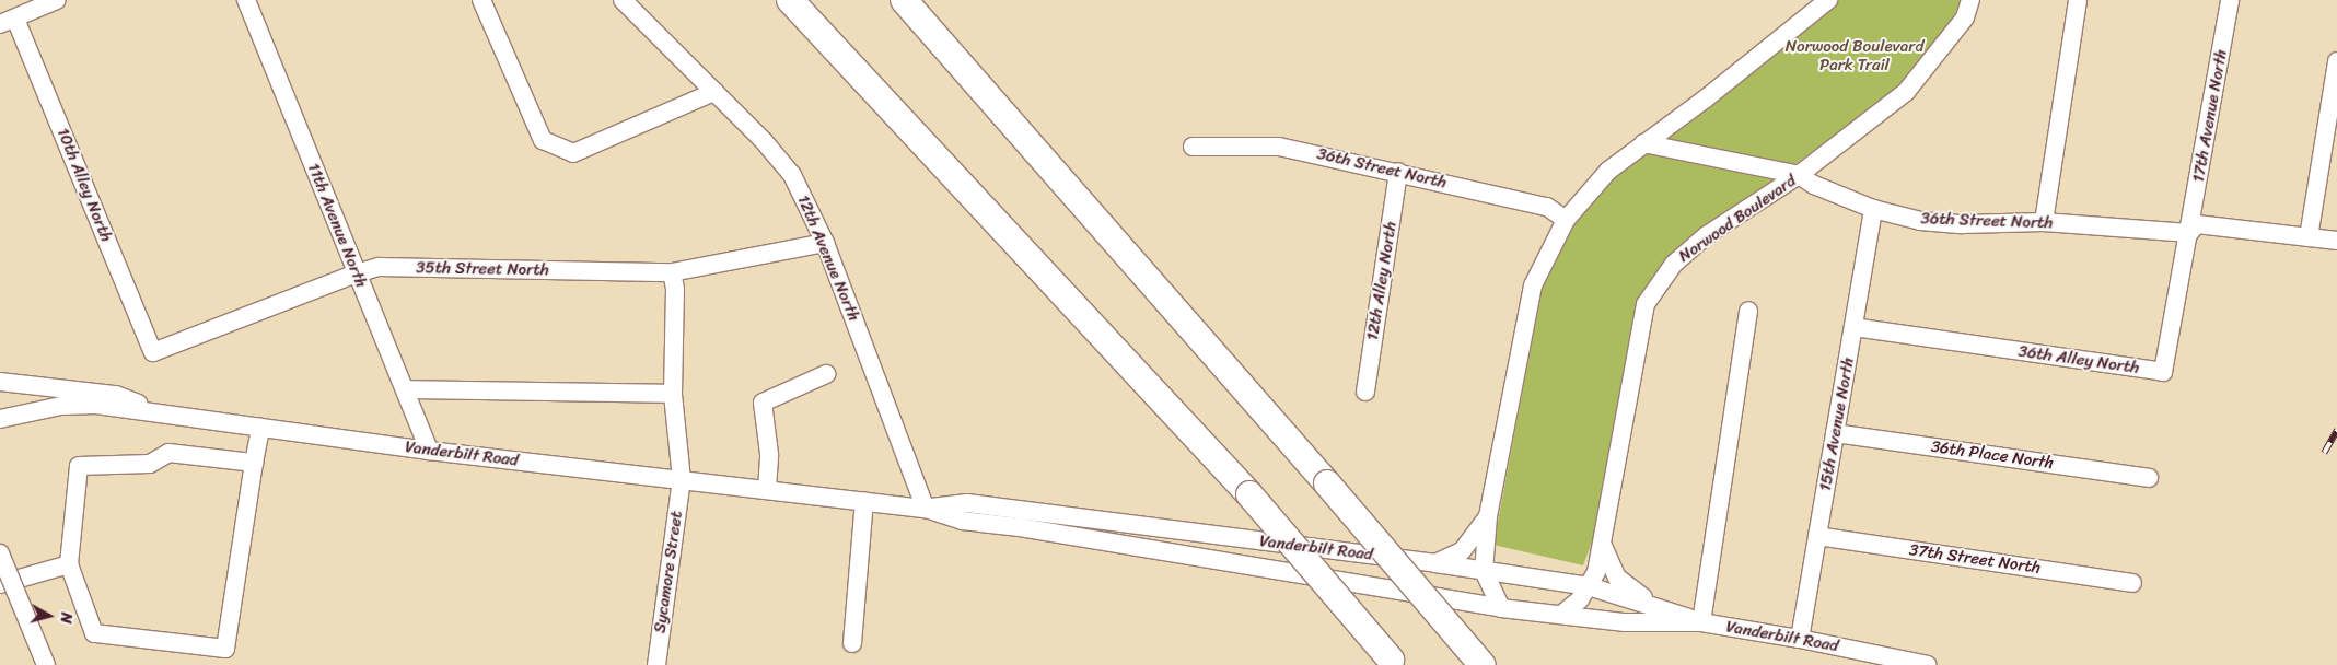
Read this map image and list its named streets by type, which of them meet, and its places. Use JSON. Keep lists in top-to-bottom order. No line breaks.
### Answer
{"streets":{"street":["17th Avenue North","36th Street North","10th Alley North","Norwood Boulevard","11th Avenue North","12th Avenue North","35th Street North","12th Alley North","36th Alley North","15th Avenue North","Vanderbilt Road","36th Place North","37th Street North","Sycamore Street"]},"crossings":[["17th Avenue North","36th Street North"],["17th Avenue North","36th Alley North"],["36th Street North","Norwood Boulevard"],["36th Street North","12th Alley North"],["36th Street North","36th Alley North"],["36th Street North","15th Avenue North"],["10th Alley North","35th Street North"],["Norwood Boulevard","Vanderbilt Road"],["11th Avenue North","35th Street North"],["11th Avenue North","Vanderbilt Road"],["12th Avenue North","35th Street North"],["12th Avenue North","Vanderbilt Road"],["35th Street North","Sycamore Street"],["36th Alley North","15th Avenue North"],["15th Avenue North","Vanderbilt Road"],["15th Avenue North","36th Place North"],["15th Avenue North","37th Street North"],["Vanderbilt Road","Sycamore Street"]],"parks":["Norwood Boulevard Park Trail"],"north":"right"}
